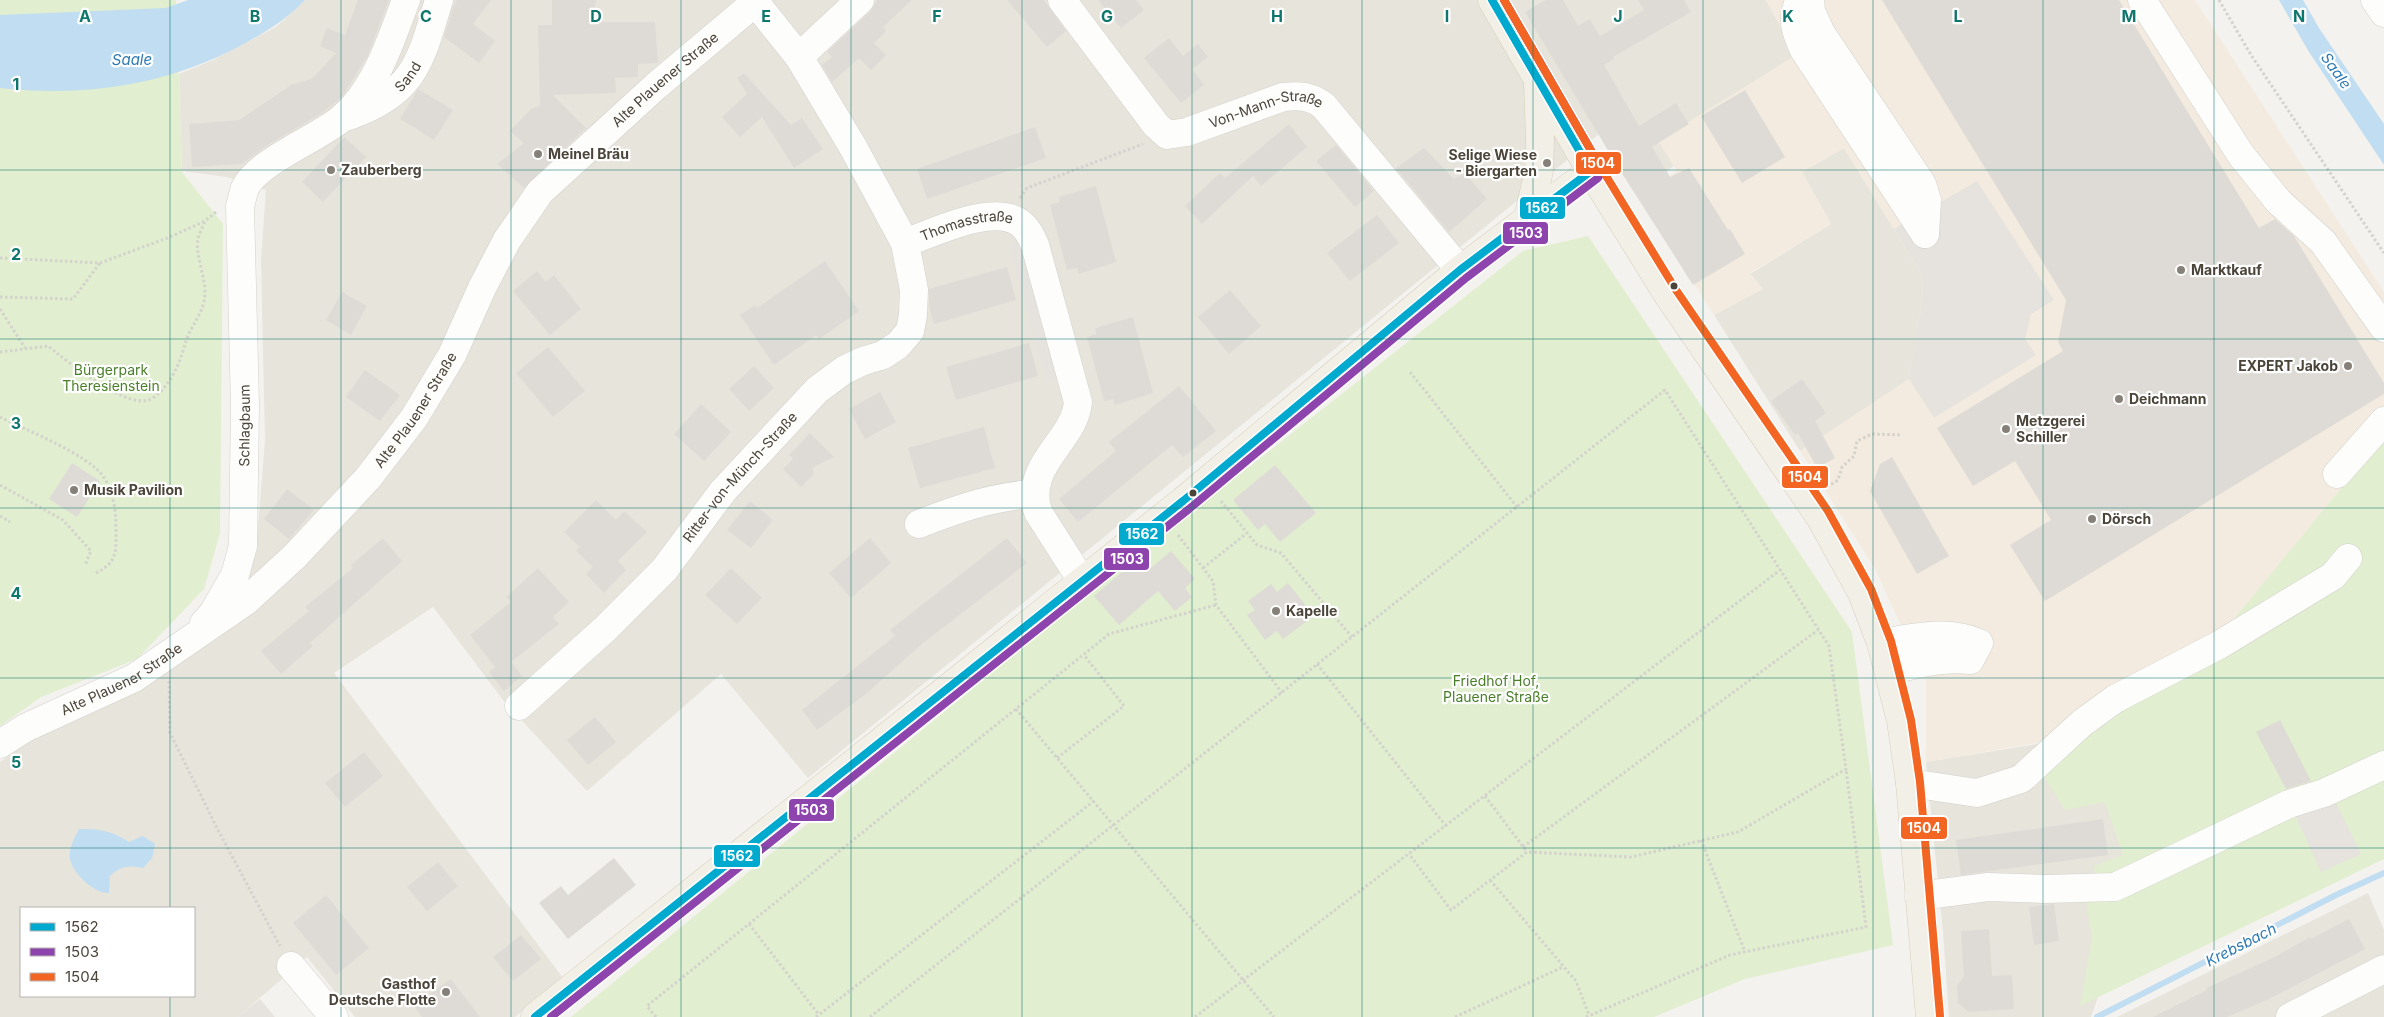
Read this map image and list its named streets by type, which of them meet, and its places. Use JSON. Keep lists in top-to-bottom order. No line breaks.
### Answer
{"streets":{"street":["Sand","Alte Plauener Straße","Von-Mann-Straße","Thomasstraße","Schlagbaum","Ritter-von-Münch-Straße"]},"crossings":[["Sand","Schlagbaum"],["Alte Plauener Straße","Thomasstraße"],["Alte Plauener Straße","Schlagbaum"],["Thomasstraße","Ritter-von-Münch-Straße"]],"water":["Saale","Krebsbach"],"parks":["Bürgerpark Theresienstein","Friedhof Hof, Plauener Straße"],"places":["Meinel Bräu","Selige Wiese - Biergarten","Zauberberg","Marktkauf","EXPERT Jakob","Deichmann","Metzgerei Schiller","Musik Pavilion","Dörsch","Kapelle","Gasthof Deutsche Flotte"],"lines":["transit line 1562","transit line 1503","transit line 1504"],"legend":["1562","1503","1504"],"grid":{"columns":["A","B","C","D","E","F","G","H","I","J","K","L","M","N"],"rows":["1","2","3","4","5"]}}
